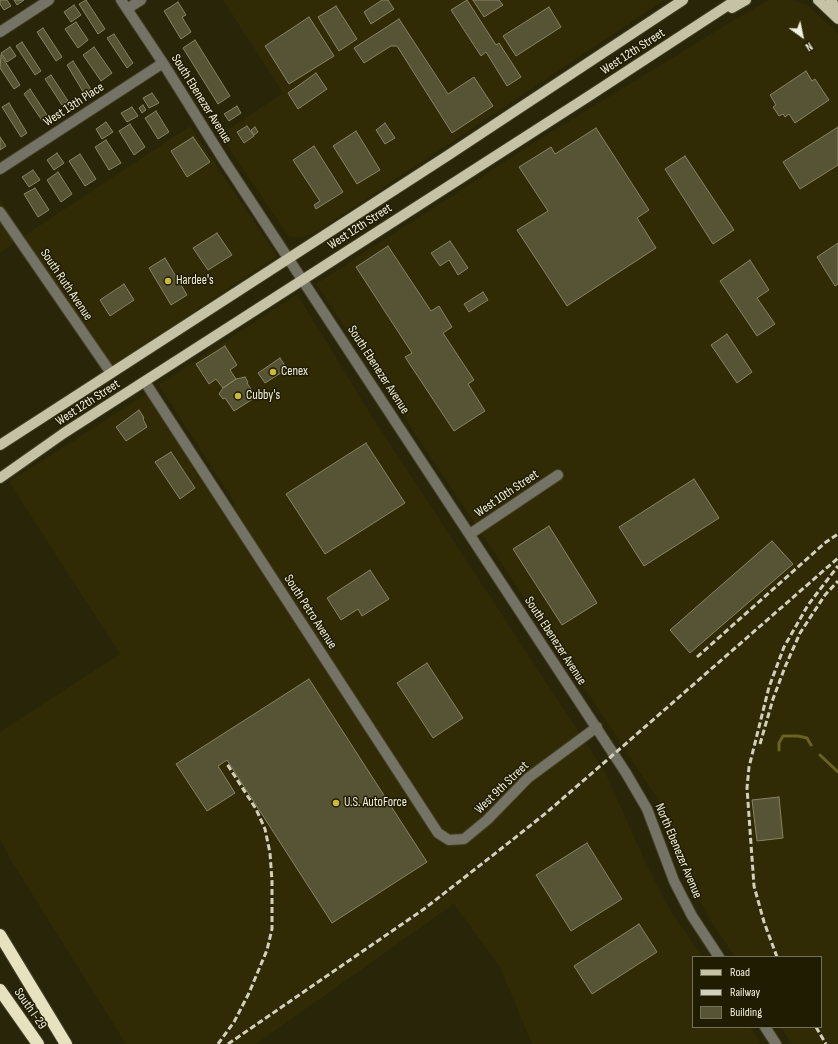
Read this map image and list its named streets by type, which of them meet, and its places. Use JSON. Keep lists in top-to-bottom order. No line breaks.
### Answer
{"streets":{"highway":["South I-29"],"main road":["West 12th Street"],"street":["South Ebenezer Avenue","West 13th Place","South Ruth Avenue","West 10th Street","South Petro Avenue","West 9th Street","North Ebenezer Avenue"]},"crossings":[["West 12th Street","South Ebenezer Avenue"],["West 12th Street","South Ruth Avenue"],["West 12th Street","South Petro Avenue"],["South Ebenezer Avenue","West 13th Place"],["South Ebenezer Avenue","West 10th Street"],["South Ebenezer Avenue","West 9th Street"],["South Ebenezer Avenue","North Ebenezer Avenue"],["South Petro Avenue","West 9th Street"]],"places":["Hardee's","Cenex","Cubby's","U.S. AutoForce"],"legend":["Road","Railway","Building"],"north":"bottom right"}
